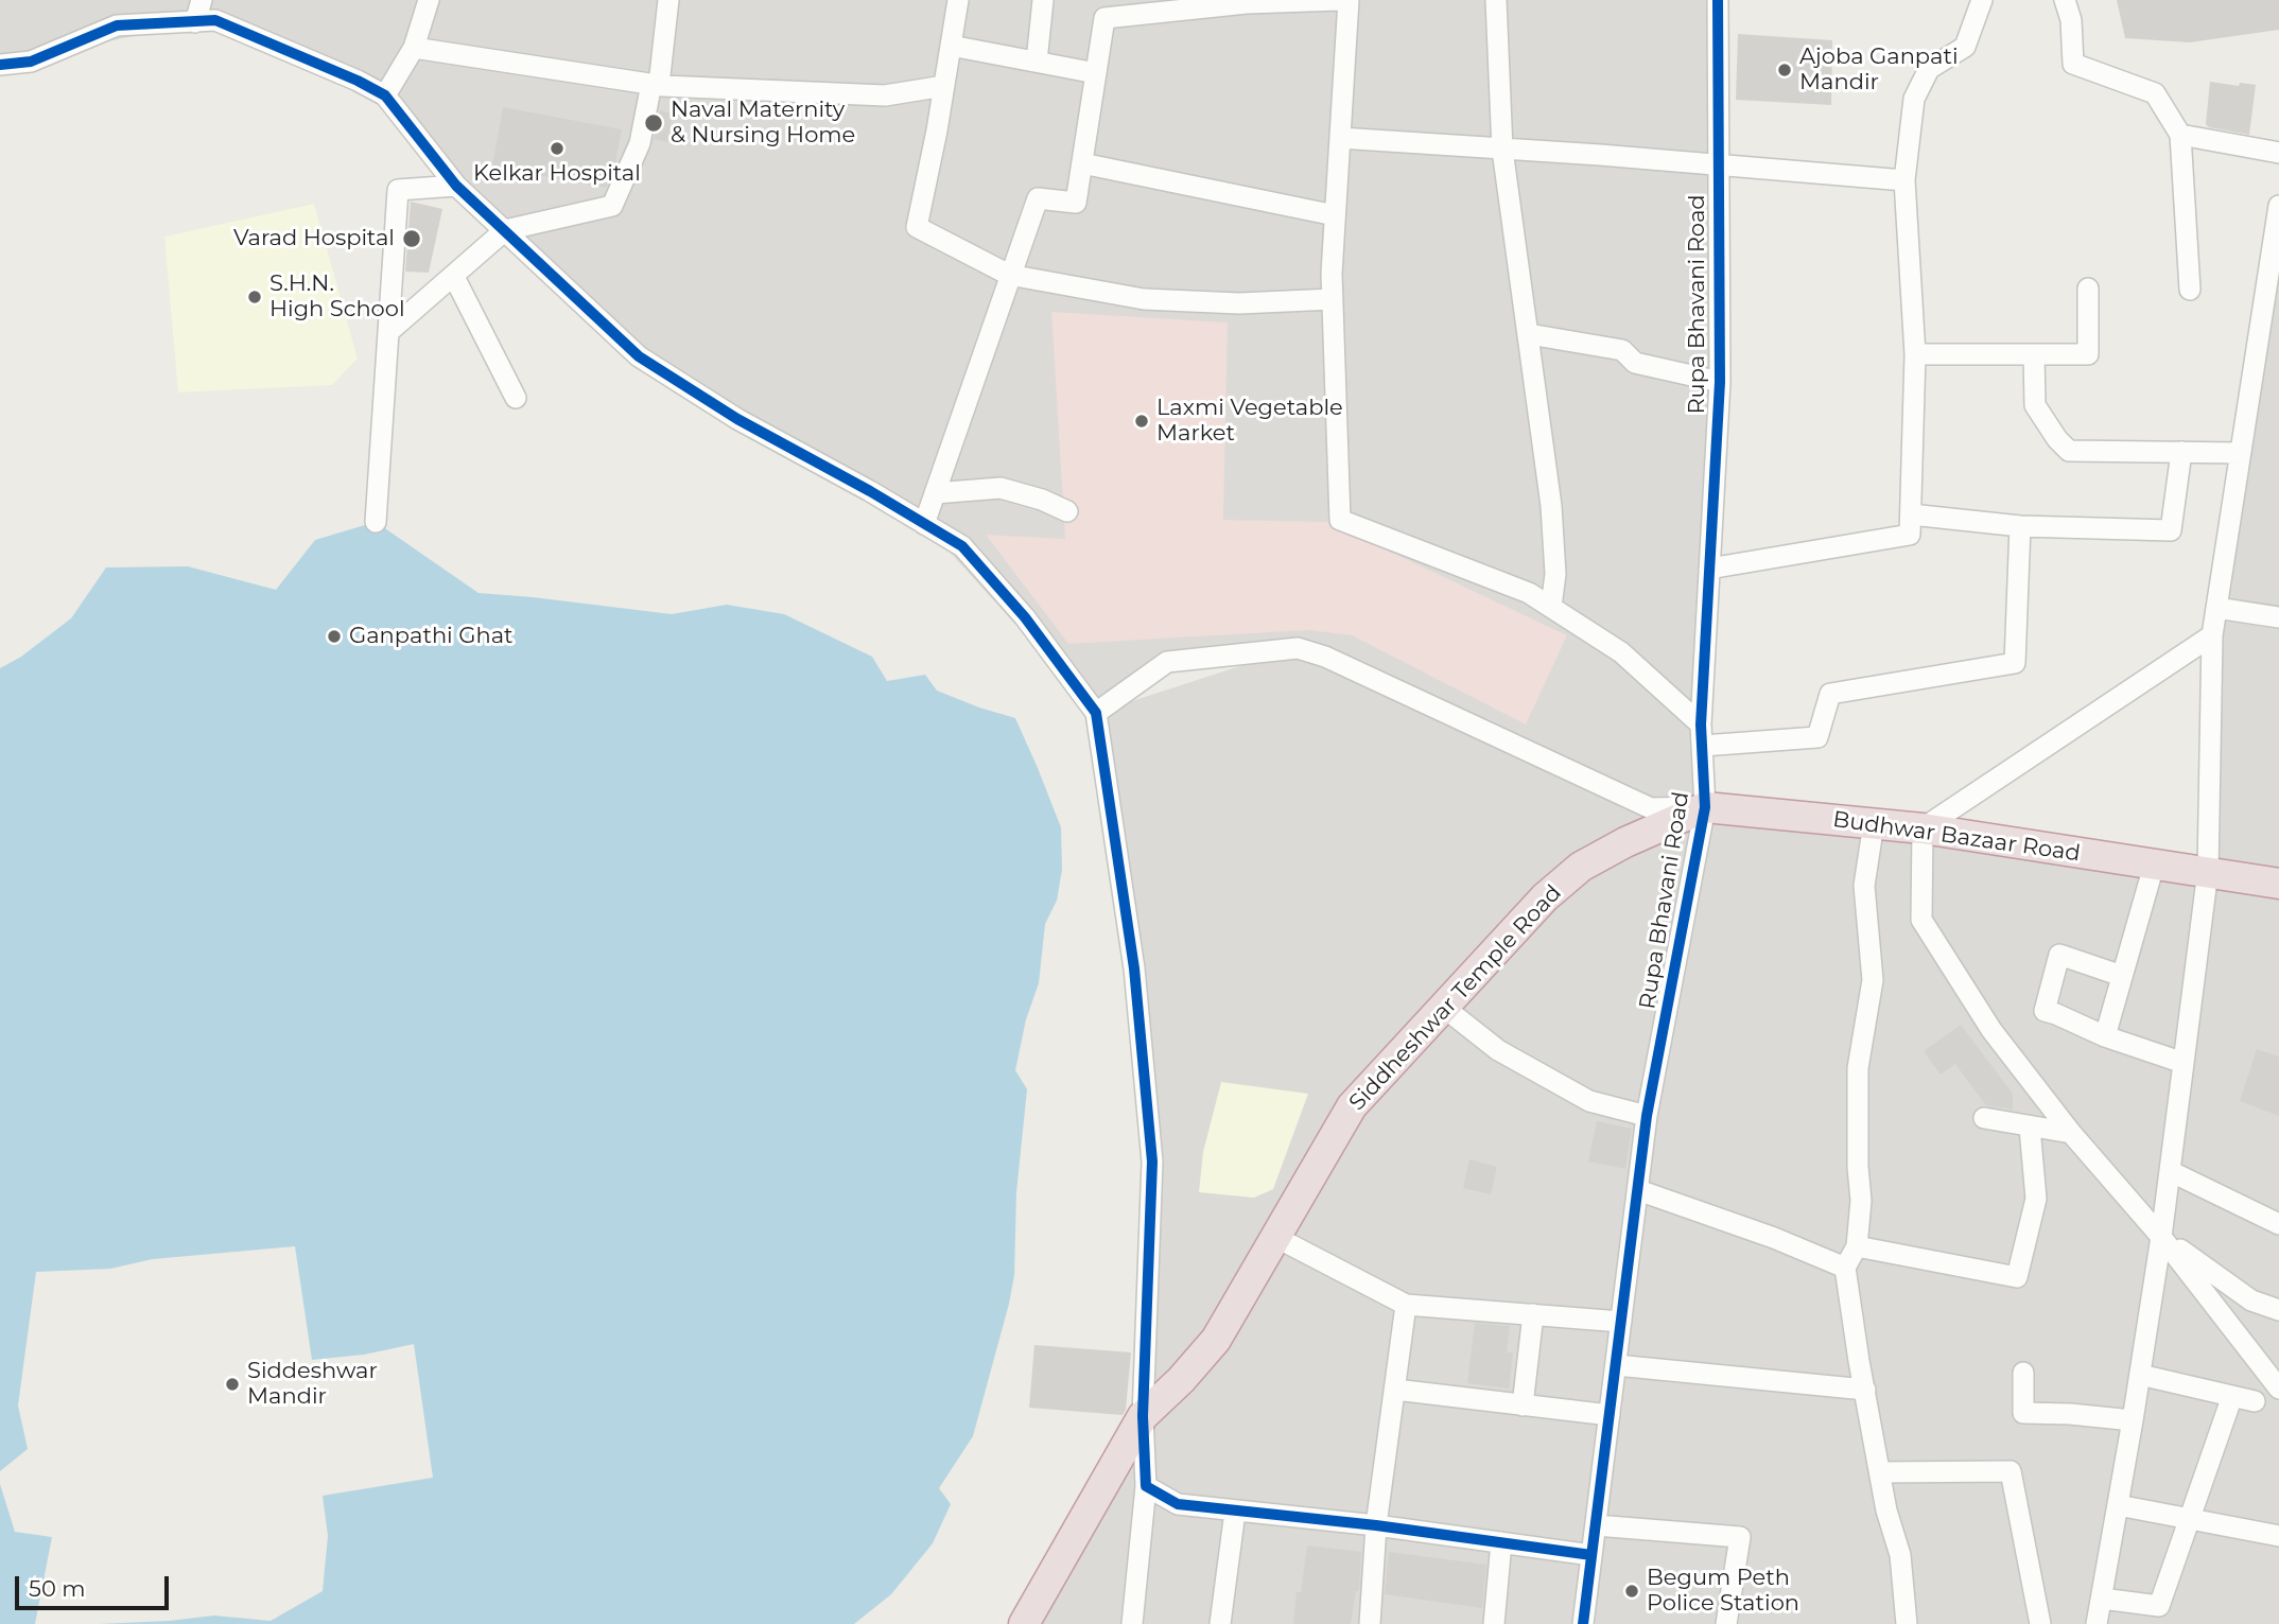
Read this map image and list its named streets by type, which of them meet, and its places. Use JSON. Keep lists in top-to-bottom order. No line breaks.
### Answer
{"streets":{"highway":["Budhwar Bazaar Road","Siddheshwar Temple Road"],"street":["Rupa Bhavani Road"]},"crossings":[["Rupa Bhavani Road","Budhwar Bazaar Road"],["Rupa Bhavani Road","Siddheshwar Temple Road"],["Budhwar Bazaar Road","Siddheshwar Temple Road"]],"places":["Ajoba Ganpati Mandir","Naval Maternity & Nursing Home","Kelkar Hospital","Varad Hospital","S.H.N. High School","Laxmi Vegetable Market","Ganpathi Ghat","Siddeshwar Mandir","Begum Peth Police Station"],"scale_bar":"50 m"}
